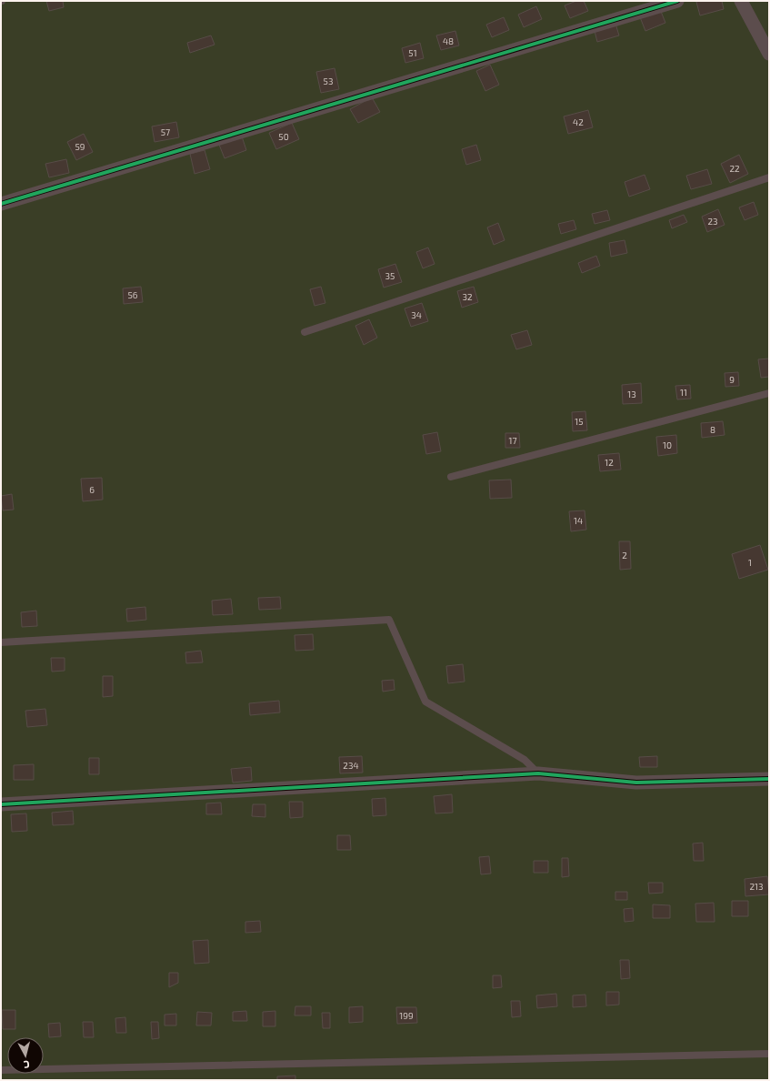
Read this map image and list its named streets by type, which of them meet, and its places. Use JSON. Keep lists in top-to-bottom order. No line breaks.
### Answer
{"house_numbers":["48","51","53","42","57","50","59","22","23","35","56","32","34","9","11","13","15","8","17","10","12","6","14","2","1","234","213","199"],"north":"bottom"}
